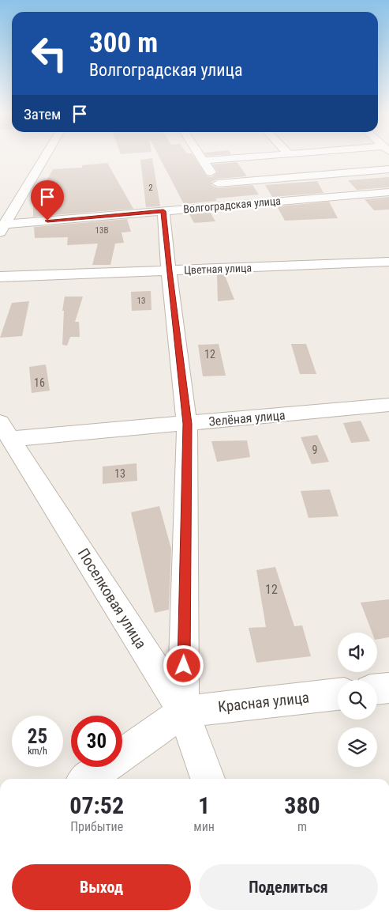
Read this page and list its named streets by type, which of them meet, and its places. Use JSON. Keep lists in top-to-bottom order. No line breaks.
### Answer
{"streets":{"street":["Волгоградская улица","Цветная улица","Зелёная улица","Поселковая улица","Красная улица"]},"crossings":[["Зелёная улица","Поселковая улица"],["Поселковая улица","Красная улица"]],"house_numbers":["2","13В","13","12","16","9","13","12"],"page":{"turn":["300 m","Волгоградская улица"],"then":"Затем","speed":"25 km/h","limit":"30","eta":["07:52","Прибытие","1","мин","380","m"],"buttons":["Выход","Поделиться"]}}
